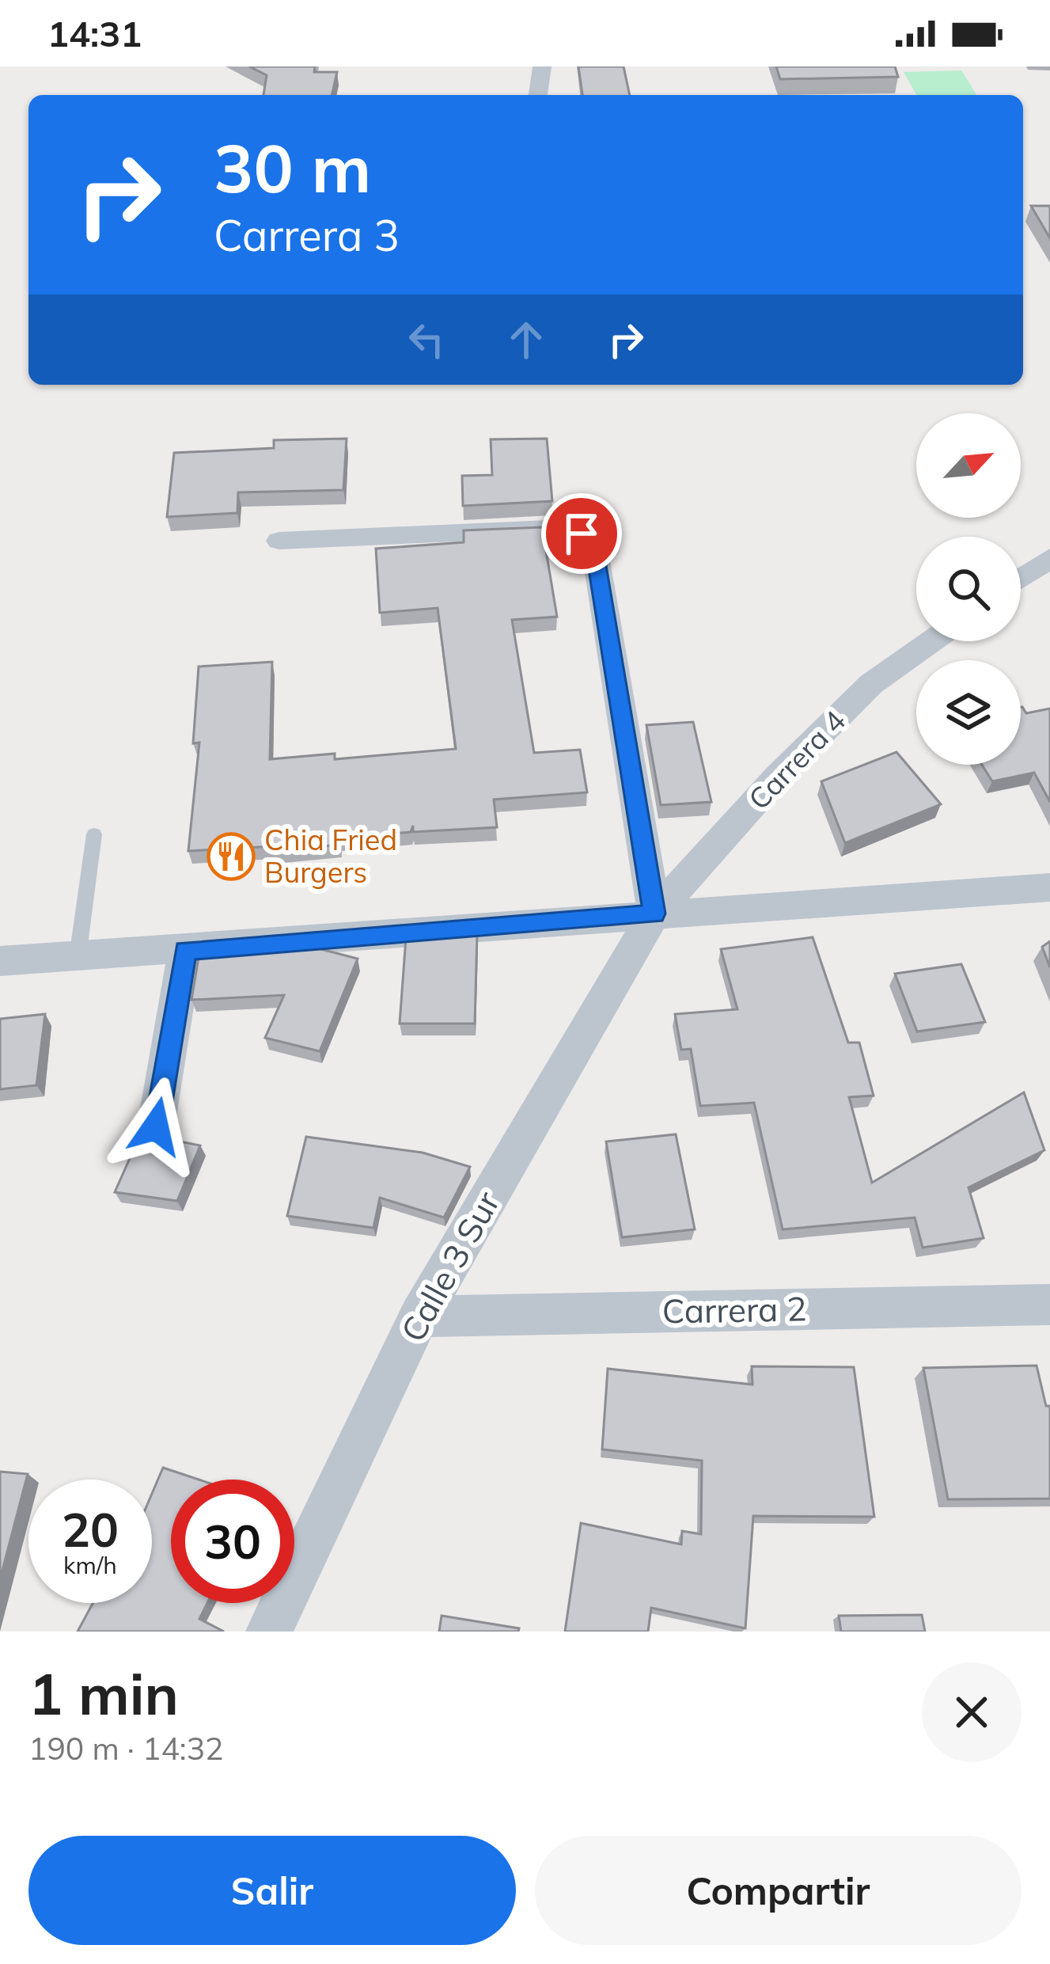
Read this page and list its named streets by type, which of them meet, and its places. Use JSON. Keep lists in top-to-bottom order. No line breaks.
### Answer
{"streets":{"street":["Carrera 4","Calle 3 Sur","Carrera 2"]},"crossings":[["Carrera 4","Calle 3 Sur"],["Calle 3 Sur","Carrera 2"]],"places":{"restaurant":["Chia Fried Burgers"]},"north":"top right","page":{"status":"14:31","turn":["30 m","Carrera 3"],"speed":"20 km/h","limit":"30","heading":["1 min","190 m · 14:32"],"buttons":["Salir","Compartir"]}}
